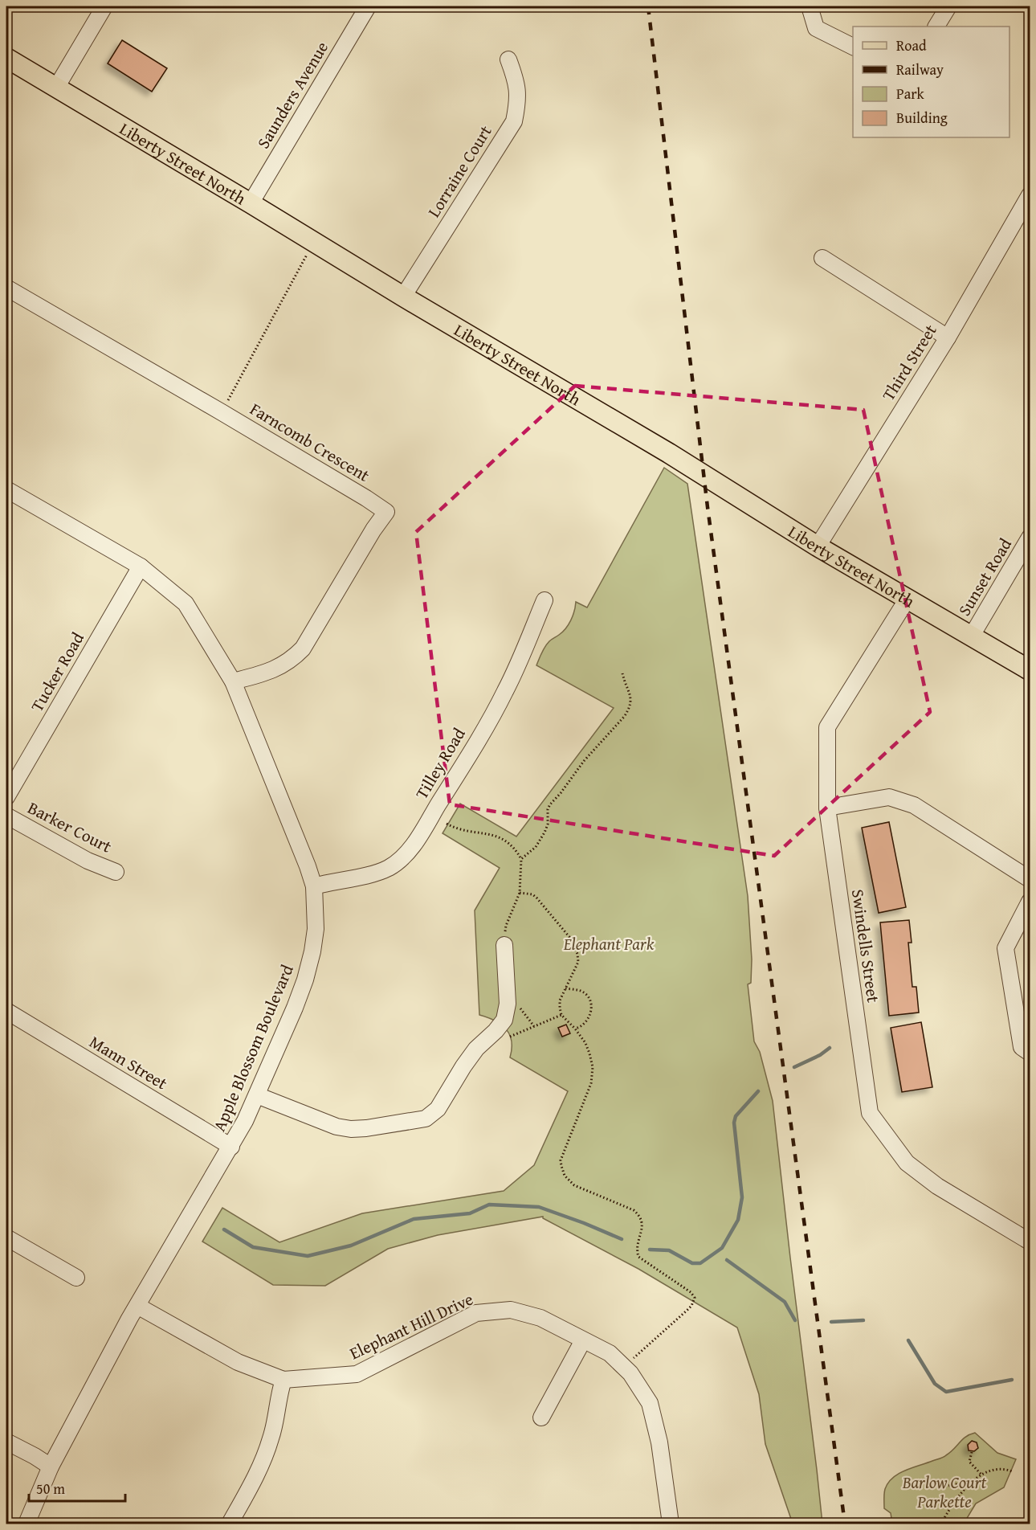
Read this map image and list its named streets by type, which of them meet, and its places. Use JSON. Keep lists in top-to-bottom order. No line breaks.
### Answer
{"streets":{"main road":["Liberty Street North"],"street":["Saunders Avenue","Lorraine Court","Third Street","Farncomb Crescent","Sunset Road","Tucker Road","Tilley Road","Barker Court","Swindells Street","Apple Blossom Boulevard","Mann Street","Elephant Hill Drive"]},"crossings":[["Saunders Avenue","Liberty Street North"],["Liberty Street North","Lorraine Court"],["Liberty Street North","Third Street"],["Liberty Street North","Sunset Road"],["Liberty Street North","Swindells Street"],["Farncomb Crescent","Apple Blossom Boulevard"],["Tucker Road","Apple Blossom Boulevard"],["Tilley Road","Apple Blossom Boulevard"],["Apple Blossom Boulevard","Mann Street"],["Apple Blossom Boulevard","Elephant Hill Drive"]],"parks":["Elephant Park","Barlow Court Parkette"],"legend":["Road","Railway","Park","Building"],"scale_bar":"50 m"}
